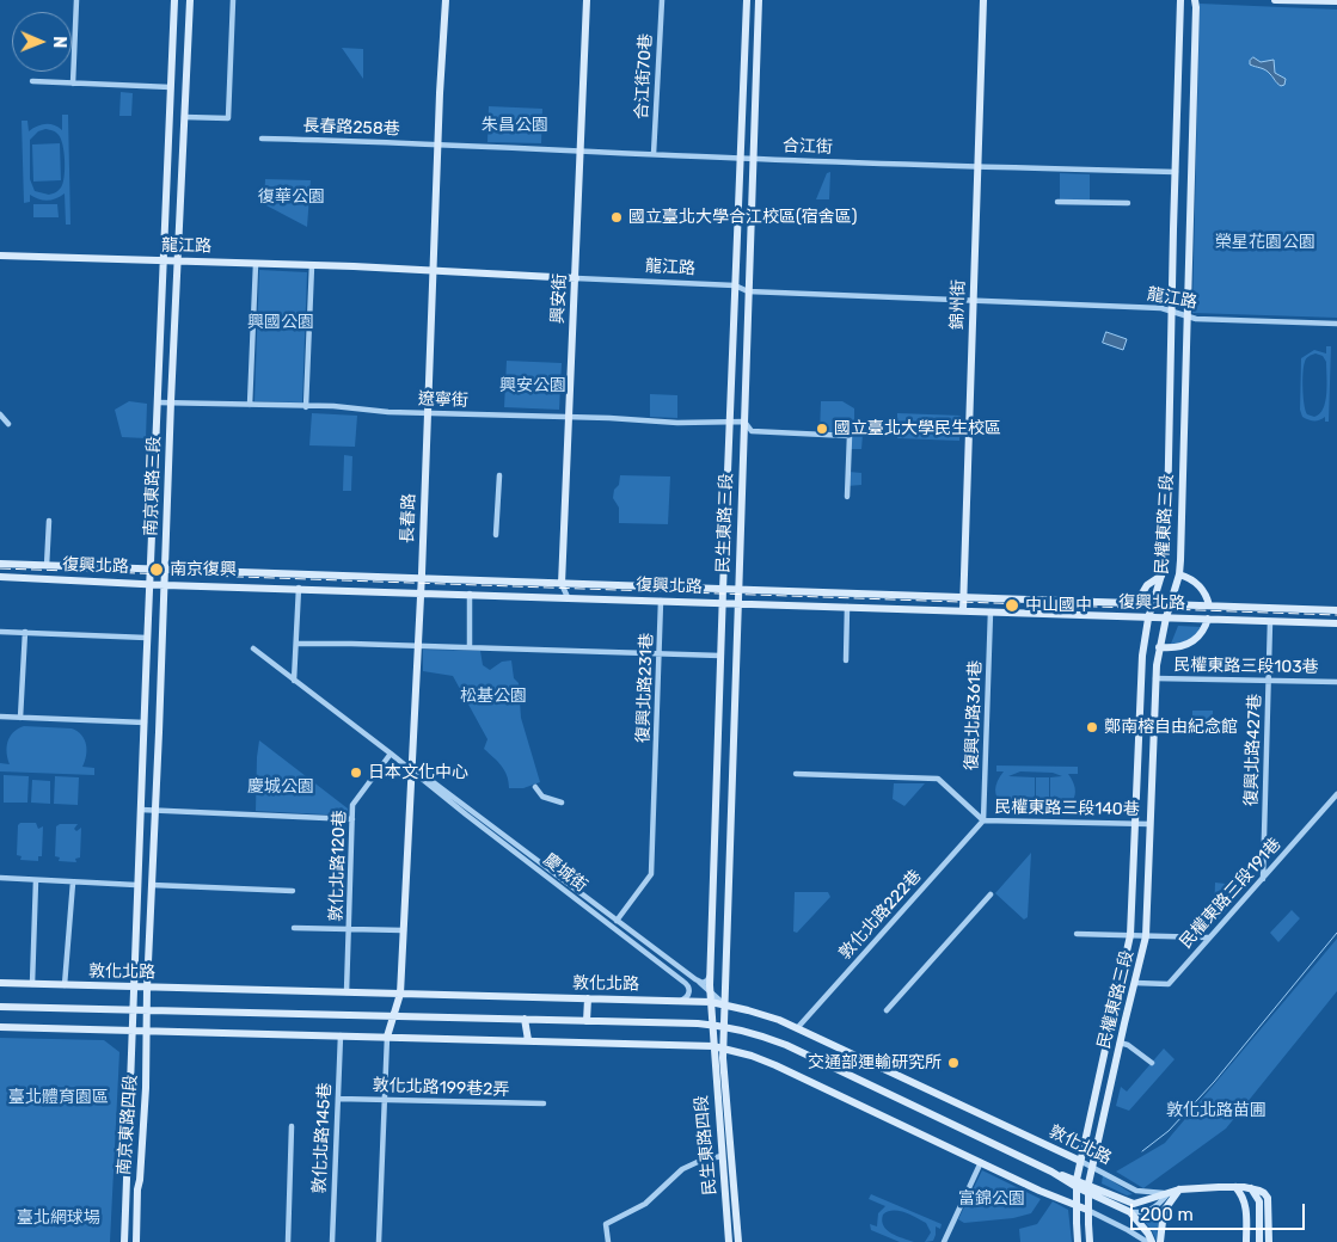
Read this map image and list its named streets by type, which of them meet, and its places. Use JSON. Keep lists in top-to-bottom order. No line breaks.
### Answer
{"streets":{"main road":["龍江路","興安街","錦州街","南京東路三段","長春路","民生東路三段","民權東路三段","復興北路","敦化北路","南京東路四段","民生東路四段"],"street":["合江街70巷","長春路258巷","合江街","遼寧街","民權東路三段103巷","復興北路231巷","復興北路361巷","復興北路427巷","民權東路三段140巷","敦化北路120巷","慶城街","民權東路三段191巷","敦化北路222巷","敦化北路199巷2弄","敦化北路145巷"]},"crossings":[["合江街70巷","合江街"],["長春路258巷","合江街"],["長春路258巷","長春路"],["合江街","興安街"],["合江街","錦州街"],["合江街","長春路"],["合江街","民生東路三段"],["合江街","民權東路三段"],["龍江路","興安街"],["龍江路","錦州街"],["龍江路","南京東路三段"],["龍江路","長春路"],["龍江路","民生東路三段"],["龍江路","民權東路三段"],["興安街","遼寧街"],["興安街","復興北路"],["錦州街","復興北路"],["遼寧街","南京東路三段"],["遼寧街","長春路"],["遼寧街","民生東路三段"],["南京東路三段","復興北路"],["南京東路三段","敦化北路"],["南京東路三段","南京東路四段"],["長春路","復興北路"],["長春路","慶城街"],["長春路","敦化北路"],["民生東路三段","復興北路"],["民生東路三段","慶城街"],["民生東路三段","敦化北路"],["民生東路三段","民生東路四段"],["民權東路三段","復興北路"],["民權東路三段","民權東路三段103巷"],["民權東路三段","民權東路三段140巷"],["民權東路三段","民權東路三段191巷"],["民權東路三段","敦化北路"],["復興北路","復興北路231巷"],["復興北路","復興北路361巷"],["復興北路","復興北路427巷"],["民權東路三段103巷","復興北路427巷"],["復興北路231巷","慶城街"],["復興北路361巷","民權東路三段140巷"],["復興北路361巷","敦化北路222巷"],["復興北路427巷","民權東路三段191巷"],["民權東路三段140巷","敦化北路222巷"],["敦化北路120巷","慶城街"],["敦化北路120巷","敦化北路"],["慶城街","敦化北路"],["敦化北路222巷","敦化北路"],["敦化北路","南京東路四段"],["敦化北路199巷2弄","敦化北路145巷"]],"parks":["朱昌公園","復華公園","榮星花園公園","興國公園","興安公園","松基公園","慶城公園","臺北體育園區","敦化北路苗圃","富錦公園","臺北網球場"],"places":["國立臺北大學合江校區(宿舍區)","國立臺北大學民生校區","南京復興","中山國中","鄭南榕自由紀念館","日本文化中心","交通部運輸研究所"],"scale_bar":"200 m","north":"right"}
